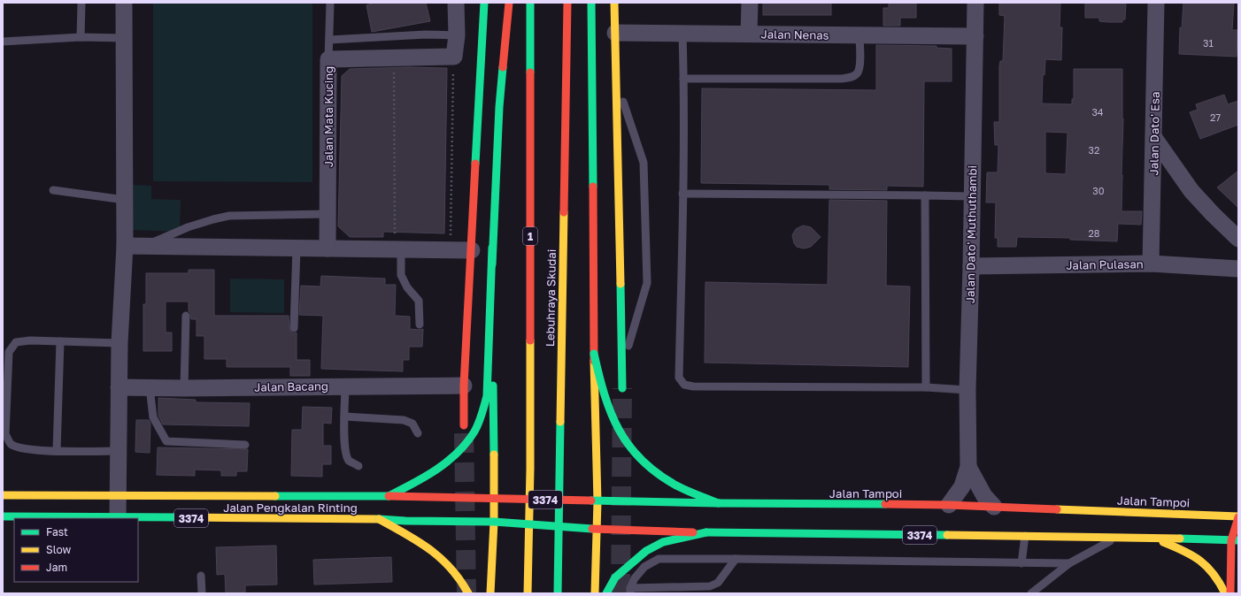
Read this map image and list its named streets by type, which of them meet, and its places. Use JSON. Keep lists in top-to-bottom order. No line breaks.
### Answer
{"streets":{"main road":["1","Lebuhraya Skudai","Jalan Tampoi","3374","Jalan Pengkalan Rinting"],"street":["Jalan Nenas","Jalan Mata Kucing","Jalan Dato' Esa","Jalan Dato' Muthuthambi","Jalan Pulasan","Jalan Bacang"]},"crossings":[["Jalan Nenas","Jalan Dato' Muthuthambi"],["Jalan Dato' Esa","Jalan Pulasan"],["Jalan Dato' Muthuthambi","Jalan Pulasan"],["Jalan Dato' Muthuthambi","Jalan Tampoi"],["Jalan Tampoi","Jalan Pengkalan Rinting"],["3374","Jalan Pengkalan Rinting"]],"house_numbers":["31","34","27","32","30","28"],"legend":["Fast","Slow","Jam"]}
